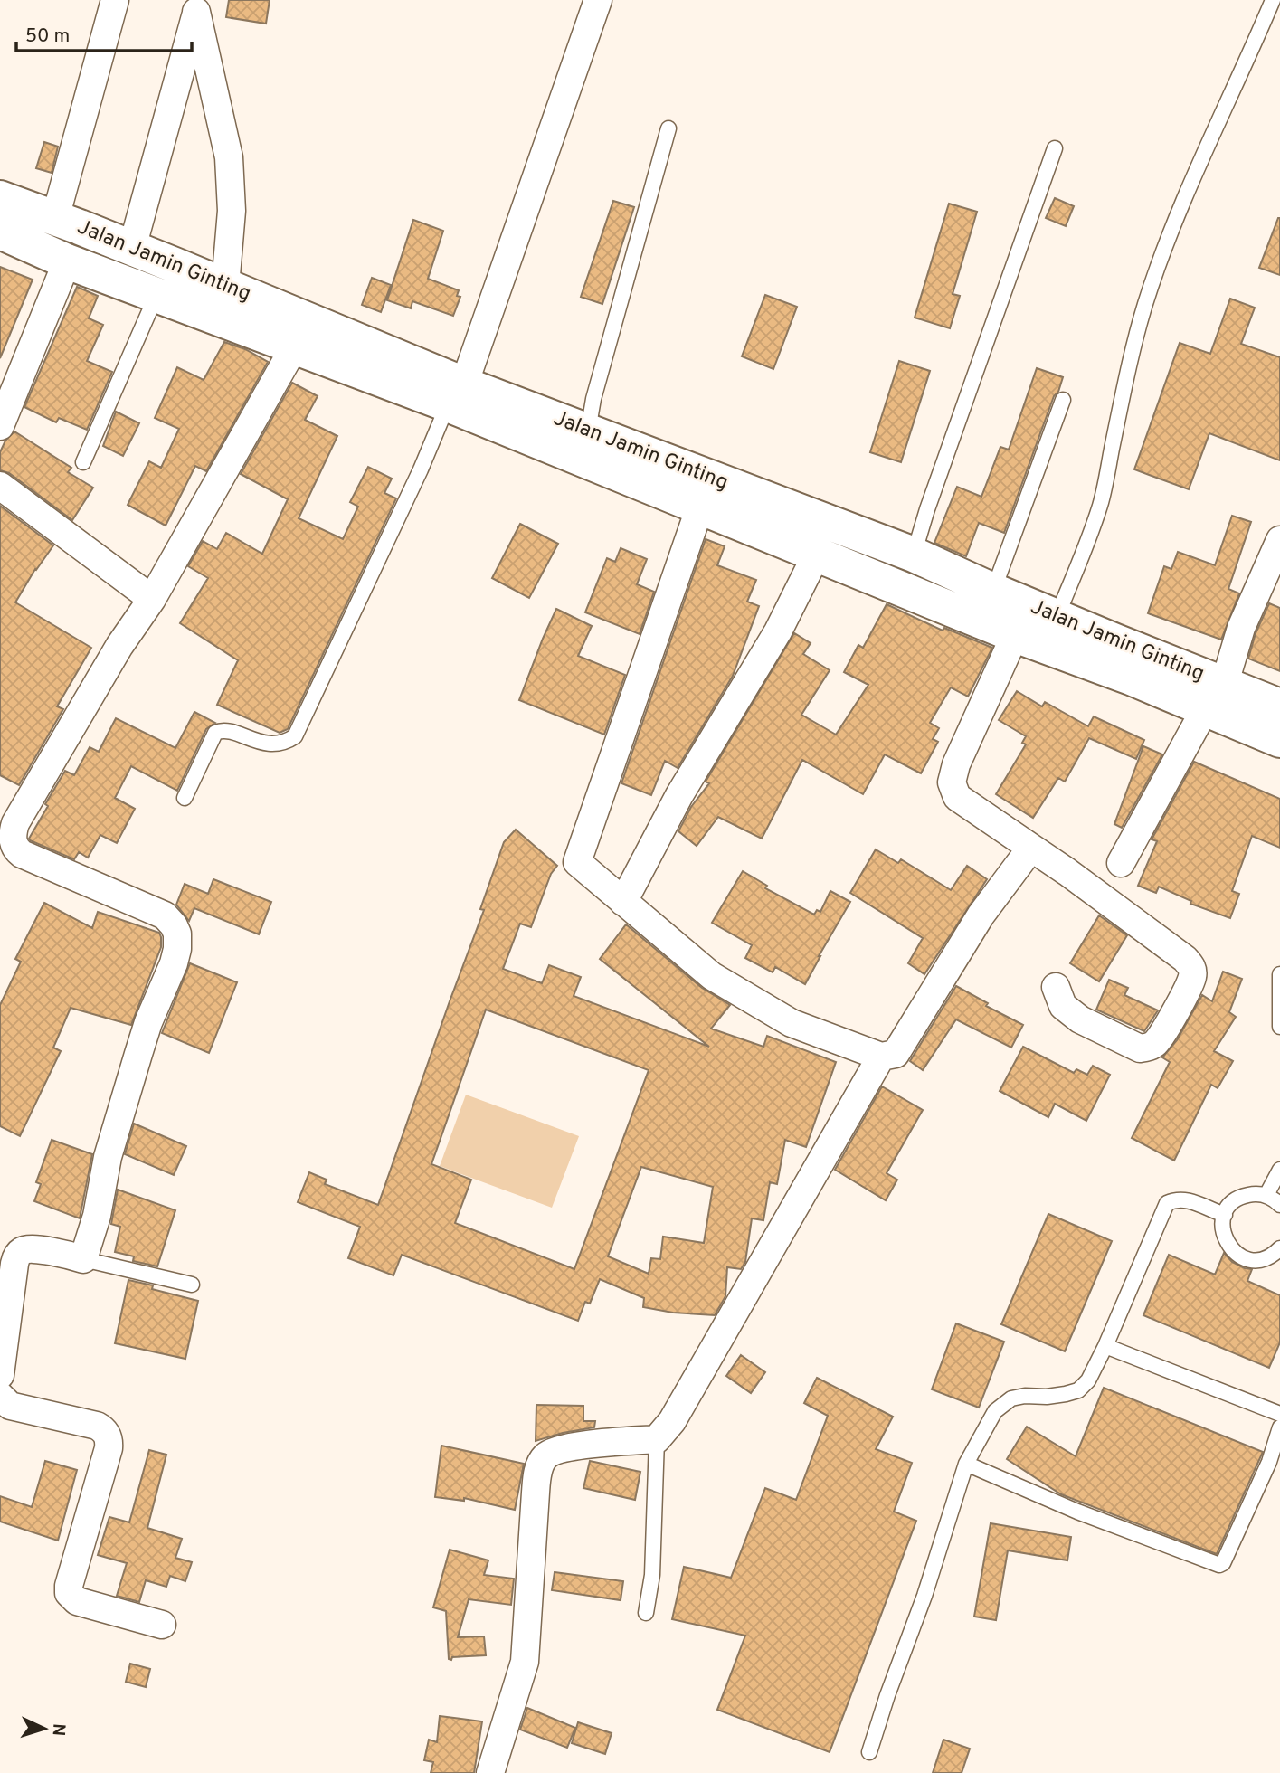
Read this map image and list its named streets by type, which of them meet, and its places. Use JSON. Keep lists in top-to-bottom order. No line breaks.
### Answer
{"streets":{"highway":["Jalan Jamin Ginting"]},"scale_bar":"50 m","north":"right"}
